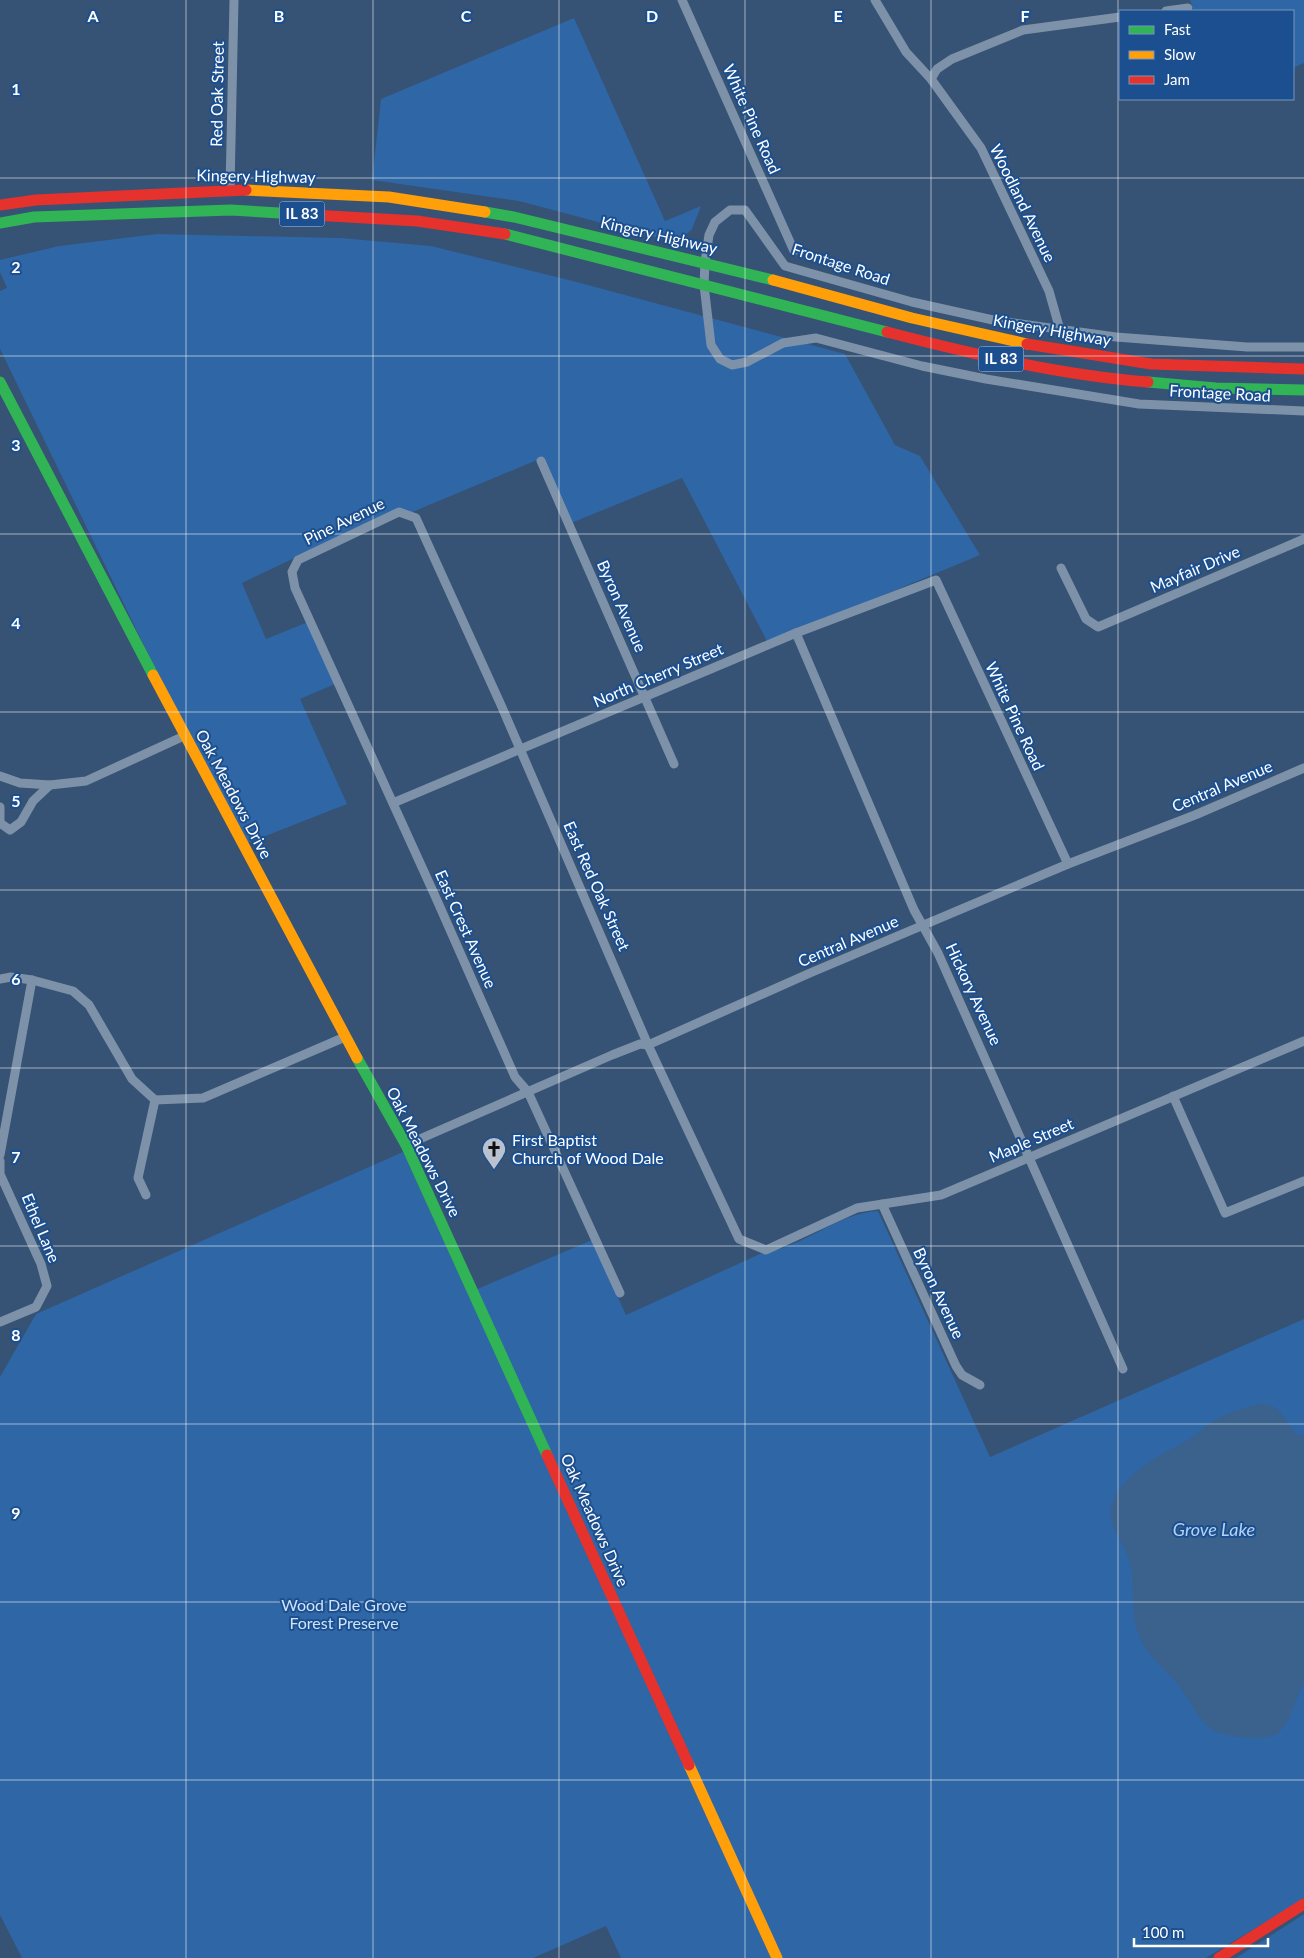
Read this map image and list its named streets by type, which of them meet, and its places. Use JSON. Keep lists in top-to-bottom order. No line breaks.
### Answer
{"streets":{"main road":["Kingery Highway","IL 83","Oak Meadows Drive"],"street":["Red Oak Street","White Pine Road","Woodland Avenue","Frontage Road","Pine Avenue","Mayfair Drive","Byron Avenue","North Cherry Street","Central Avenue","East Red Oak Street","East Crest Avenue","Hickory Avenue","Maple Street","Ethel Lane"]},"crossings":[["Red Oak Street","Kingery Highway"],["White Pine Road","North Cherry Street"],["White Pine Road","Central Avenue"],["Kingery Highway","Frontage Road"],["Woodland Avenue","Frontage Road"],["IL 83","Frontage Road"],["Pine Avenue","East Red Oak Street"],["Pine Avenue","East Crest Avenue"],["Byron Avenue","North Cherry Street"],["Byron Avenue","Maple Street"],["North Cherry Street","East Red Oak Street"],["North Cherry Street","East Crest Avenue"],["North Cherry Street","Hickory Avenue"],["Central Avenue","Oak Meadows Drive"],["Central Avenue","East Red Oak Street"],["Central Avenue","East Crest Avenue"],["Central Avenue","Hickory Avenue"],["East Red Oak Street","Maple Street"],["Hickory Avenue","Maple Street"]],"water":["Grove Lake"],"parks":["Wood Dale Grove Forest Preserve"],"places":{"church":["First Baptist Church of Wood Dale"]},"legend":["Fast","Slow","Jam"],"scale_bar":"100 m","grid":{"columns":["A","B","C","D","E","F"],"rows":["1","2","3","4","5","6","7","8","9"]}}
